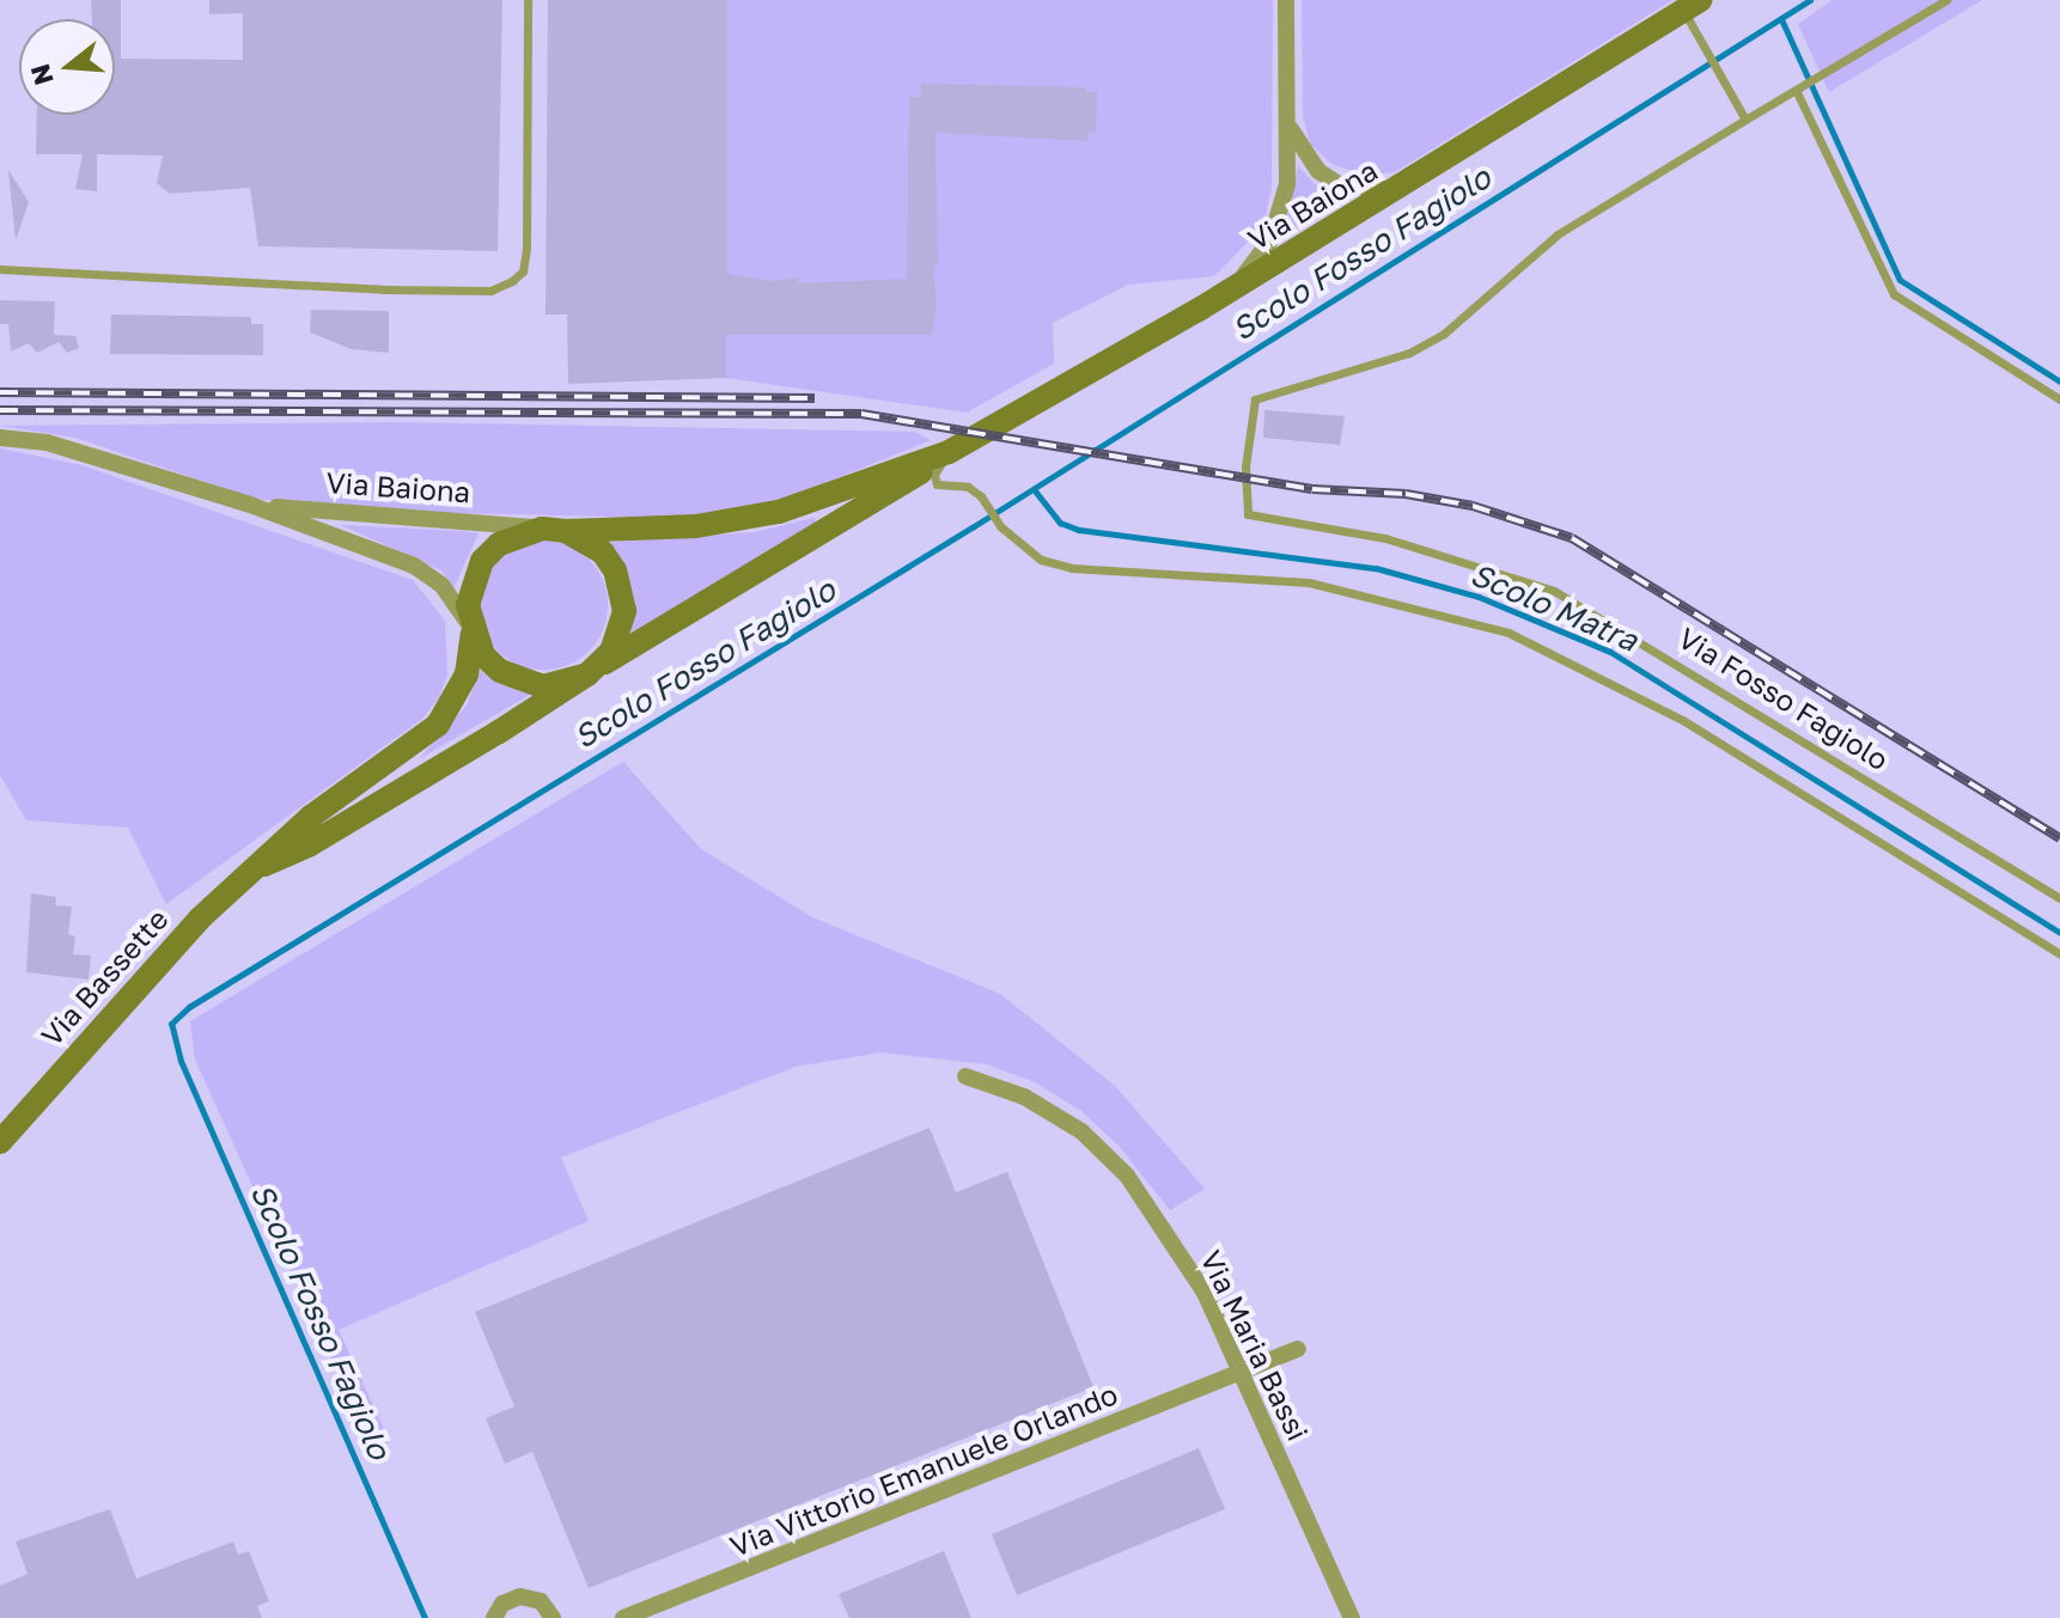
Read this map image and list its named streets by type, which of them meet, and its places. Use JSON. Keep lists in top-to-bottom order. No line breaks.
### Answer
{"streets":{"main road":["Via Baiona","Via Bassette"],"street":["Via Maria Bassi","Via Vittorio Emanuele Orlando"],"lane":["Via Fosso Fagiolo"]},"crossings":[["Via Baiona","Via Bassette"],["Via Maria Bassi","Via Vittorio Emanuele Orlando"]],"water":["Scolo Fosso Fagiolo","Scolo Matra"],"north":"left"}
